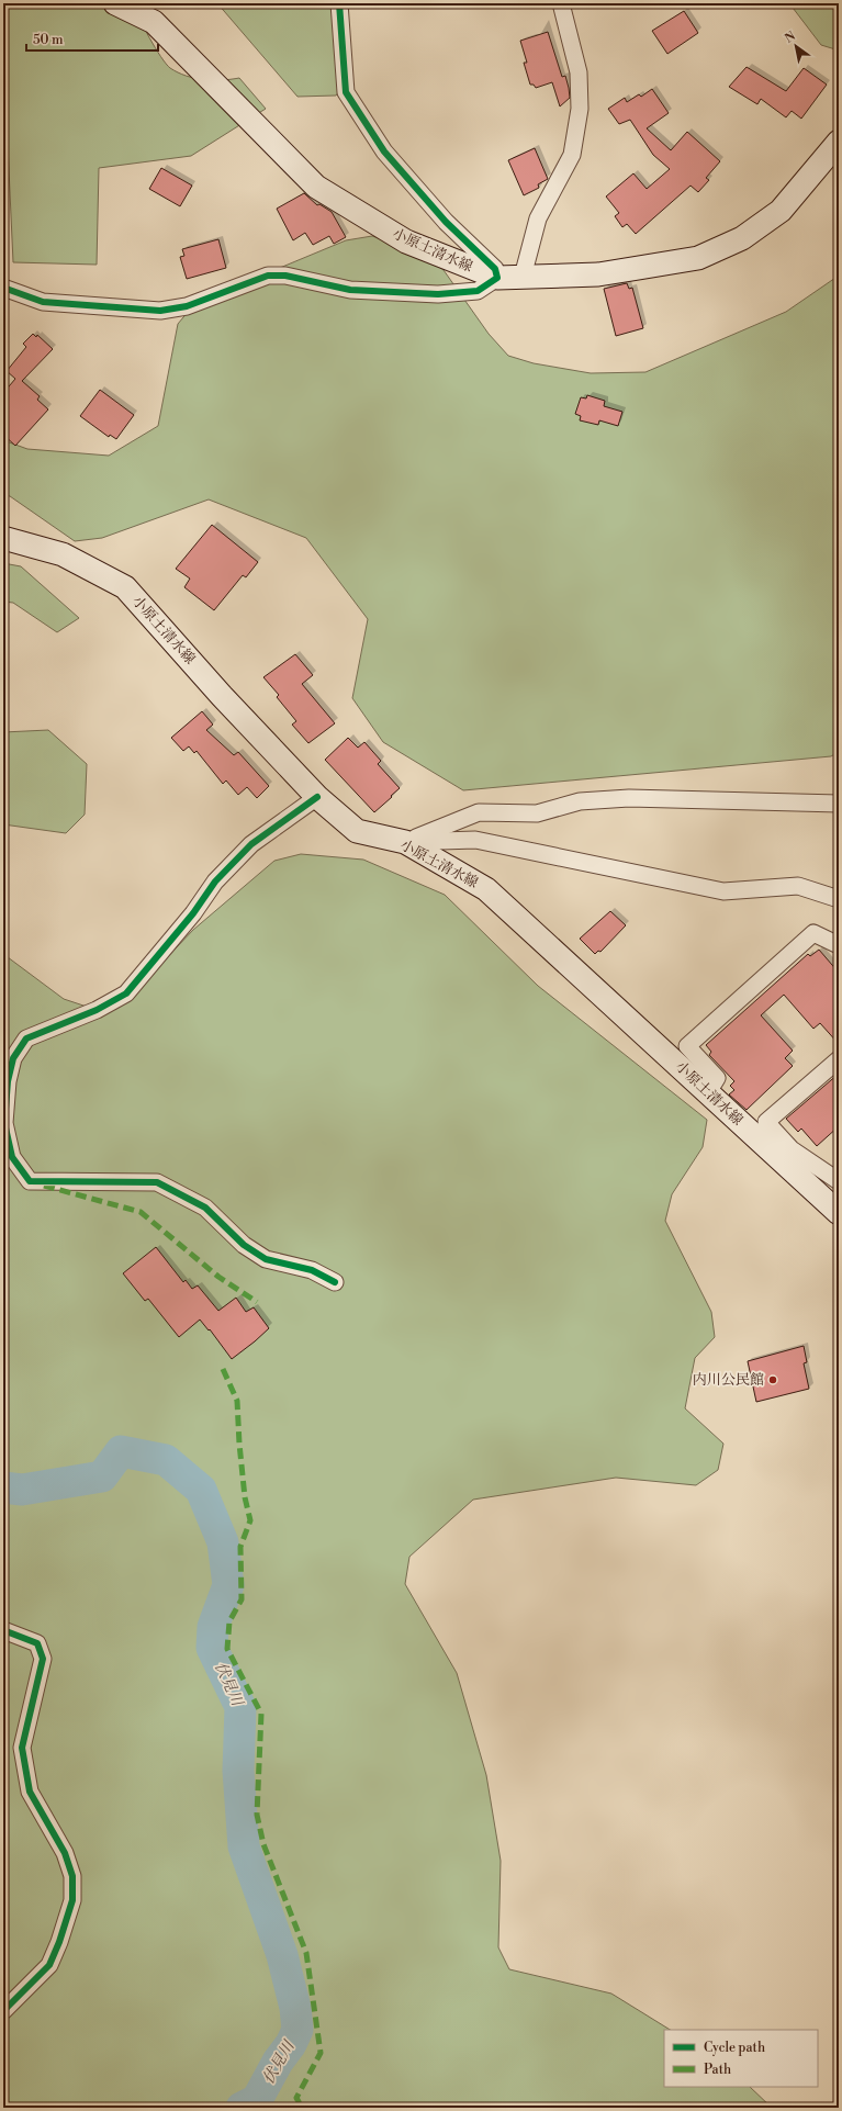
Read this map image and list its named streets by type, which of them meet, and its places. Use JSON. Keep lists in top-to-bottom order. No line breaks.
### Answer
{"streets":{"main road":["小原土清水線"]},"water":["伏見川"],"places":["内川公民館"],"legend":["Cycle path","Path"],"scale_bar":"50 m","north":"top left"}
